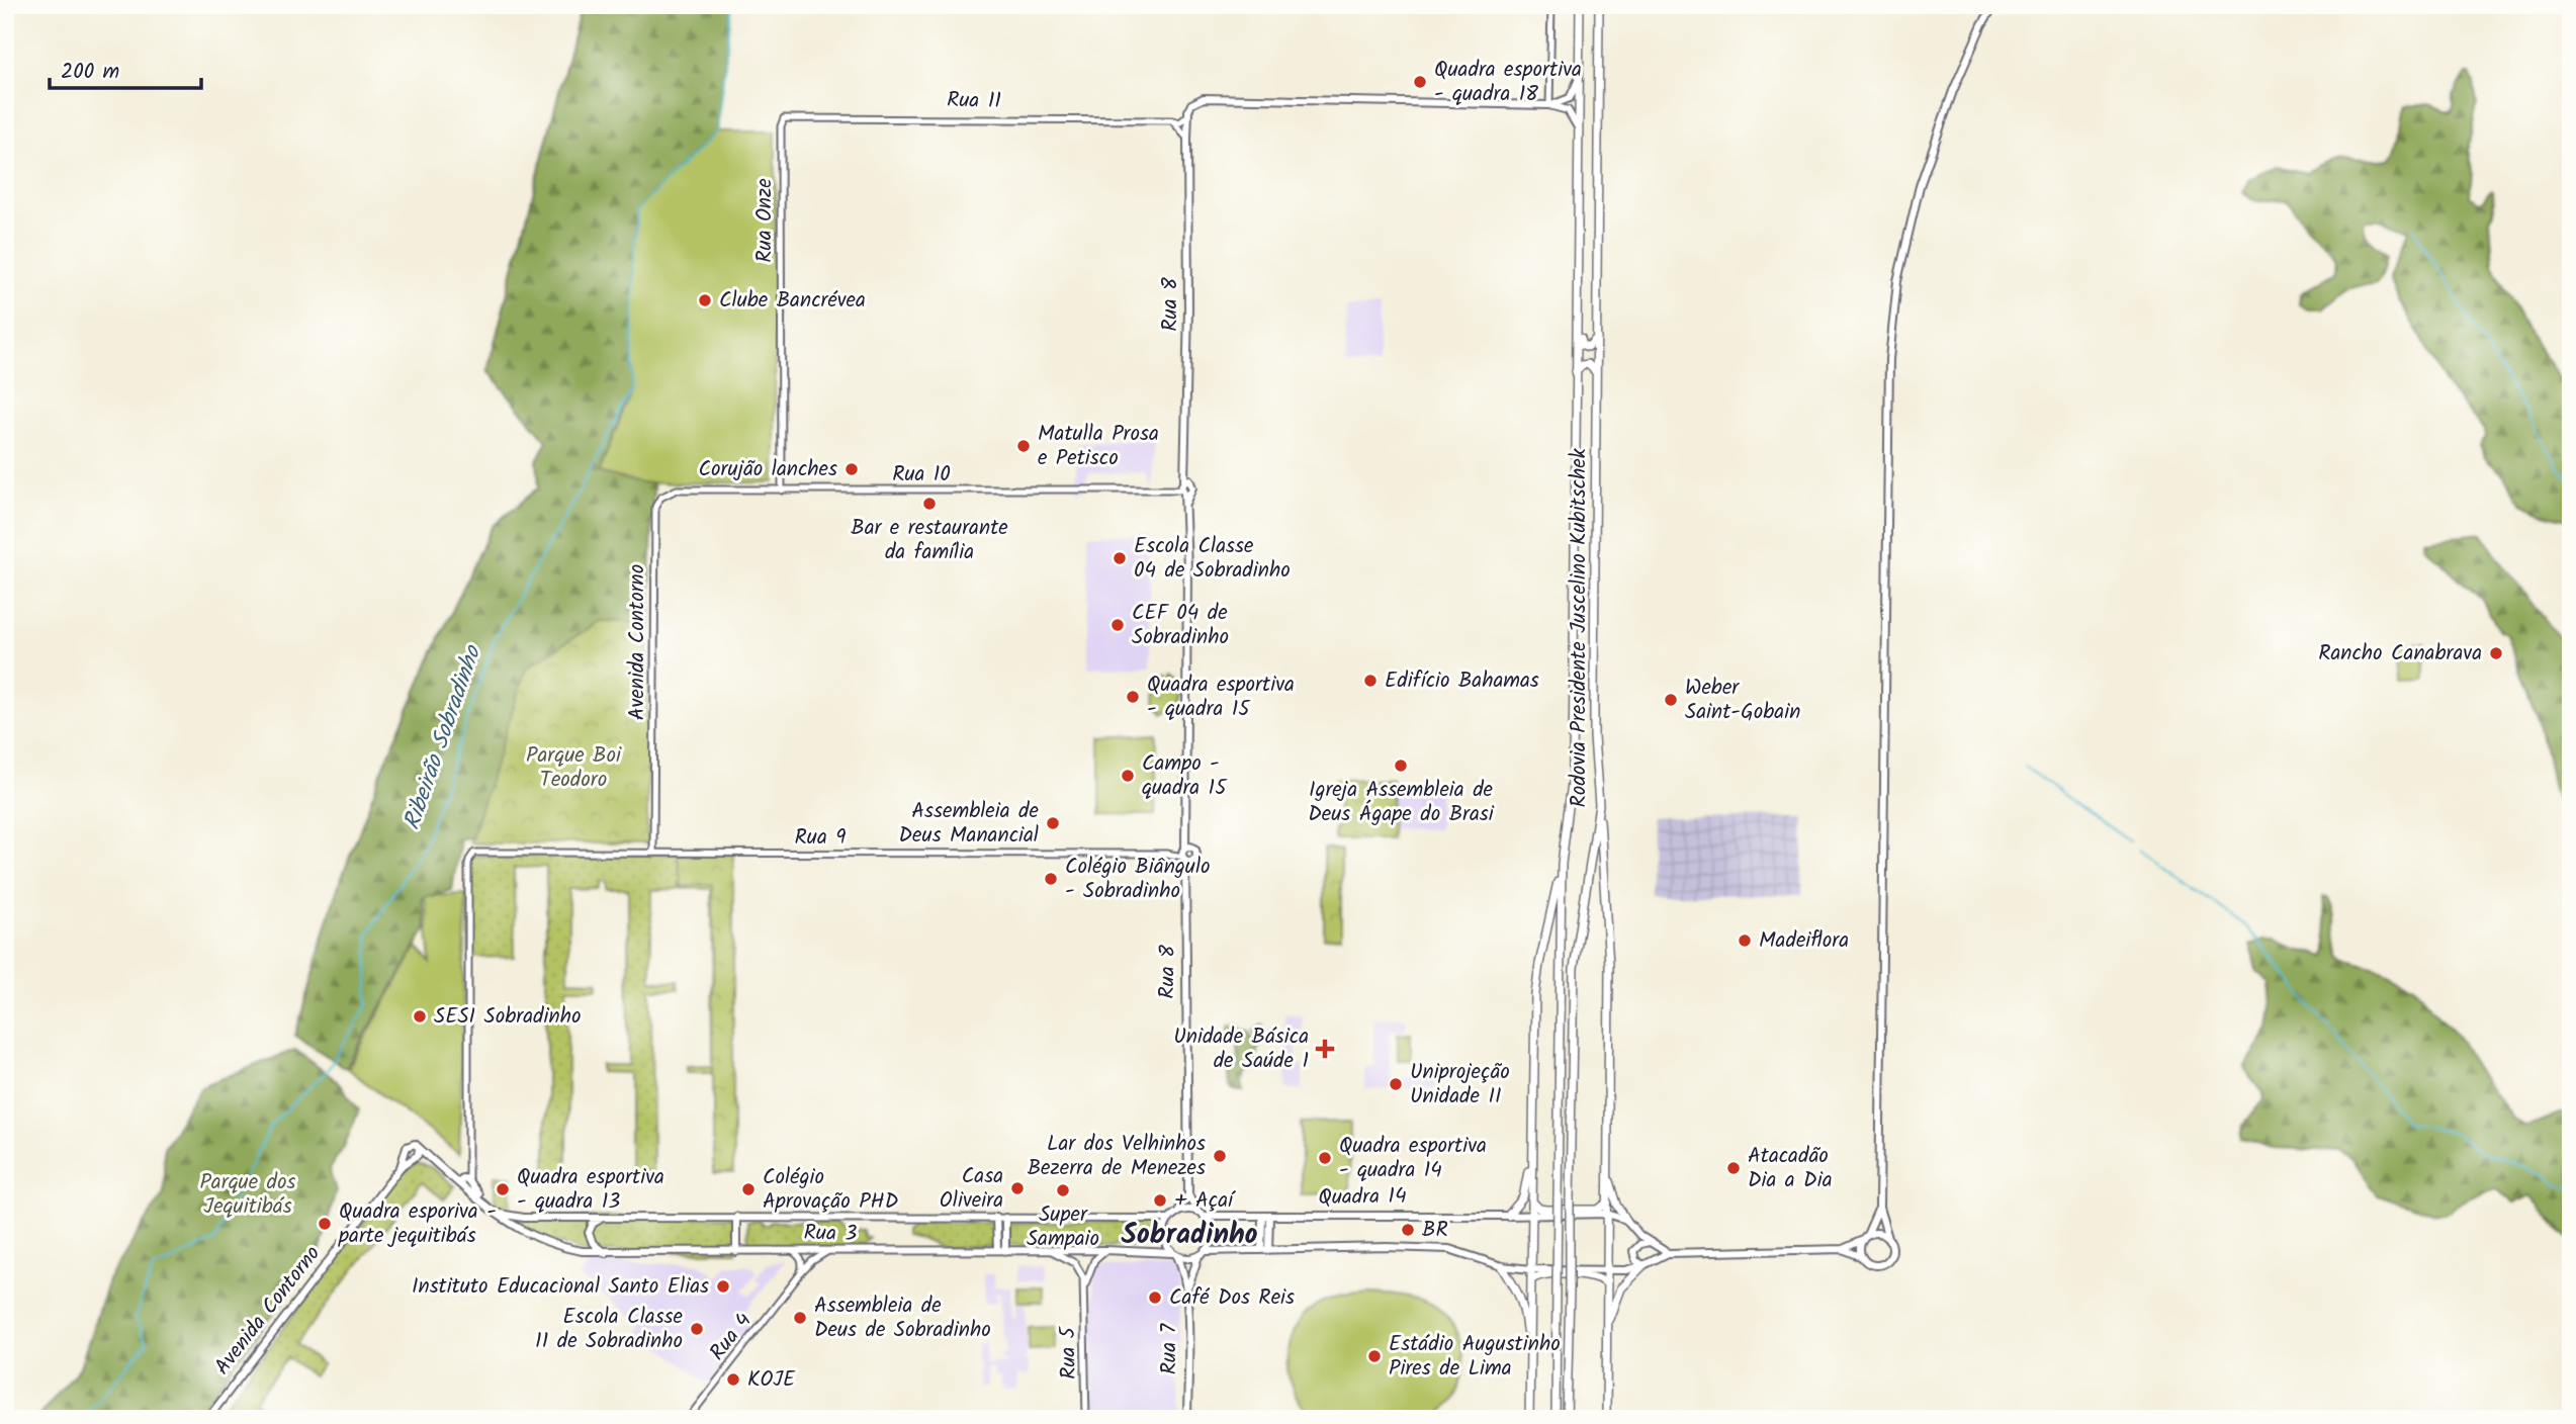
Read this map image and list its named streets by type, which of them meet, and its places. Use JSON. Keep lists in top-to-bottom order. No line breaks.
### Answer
{"streets":{"highway":["Rodovia Presidente Juscelino Kubitschek"],"main road":["Rua 8","Avenida Contorno","Quadra 14","Rua 3","Rua 7"],"street":["Rua 11","Rua Onze","Rua 10","Rua 9","Rua 4","Rua 5"]},"crossings":[["Rua 11","Rua Onze"],["Rua Onze","Rua 10"],["Rua 8","Rua 10"],["Rua 8","Rua 9"],["Rua 8","Quadra 14"],["Rua 8","Rua 3"],["Rua 8","Rua 7"],["Rua 10","Avenida Contorno"],["Avenida Contorno","Rua 9"],["Rua 9","Rua 3"],["Quadra 14","Rua 3"],["Quadra 14","Rua 7"],["Rua 3","Rua 4"],["Rua 3","Rua 7"]],"districts":["Sobradinho"],"water":["Ribeirão Sobradinho"],"parks":["Parque Boi Teodoro","Parque dos Jequitibás"],"places":{"other":["Quadra esportiva - quadra 18","Clube Bancrévea","Matulla Prosa e Petisco","Corujão lanches","Bar e restaurante da família","Escola Classe 04 de Sobradinho","CEF 04 de Sobradinho","Rancho Canabrava","Edifício Bahamas","Quadra esportiva - quadra 15","Weber Saint-Gobain","Igreja Assembleia de Deus Ágape do Brasi","Campo - quadra 15","Assembleia de Deus Manancial","Colégio Biângulo - Sobradinho","Madeiflora","SESI Sobradinho","Uniprojeção Unidade II","Lar dos Velhinhos Bezerra de Menezes","Quadra esportiva - quadra 14","Atacadão Dia a Dia","Casa Oliveira","Quadra esportiva - quadra 13","Colégio Aprovação PHD","Super Sampaio","+ Açaí","Quadra esporiva - parte jequitibás","BR","Instituto Educacional Santo Elias","Café Dos Reis","Assembleia de Deus de Sobradinho","Escola Classe 11 de Sobradinho","Estádio Augustinho Pires de Lima","KOJE"],"health":["Unidade Básica de Saúde 1"]},"scale_bar":"200 m"}
